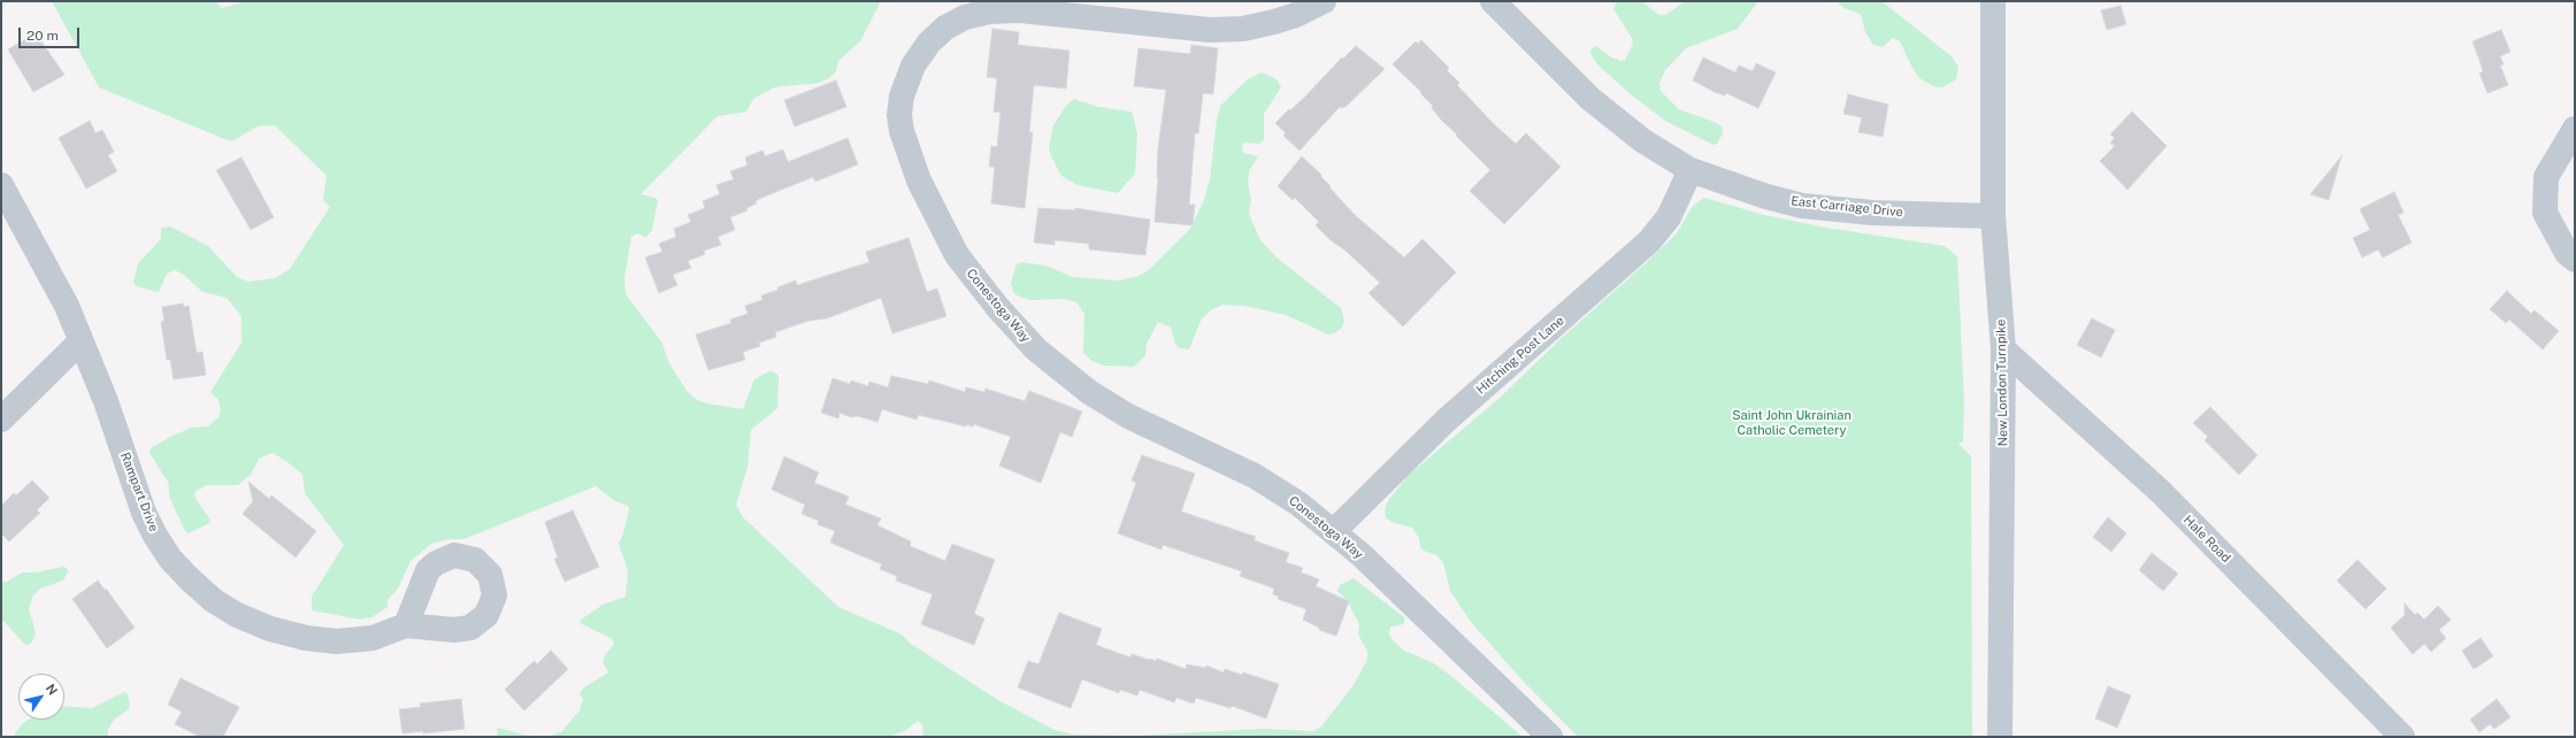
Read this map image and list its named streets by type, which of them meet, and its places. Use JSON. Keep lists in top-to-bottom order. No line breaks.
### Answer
{"streets":{"street":["East Carriage Drive","Conestoga Way","Hitching Post Lane","New London Turnpike","Rampart Drive","Hale Road"]},"crossings":[["East Carriage Drive","Hitching Post Lane"],["East Carriage Drive","New London Turnpike"],["Conestoga Way","Hitching Post Lane"],["New London Turnpike","Hale Road"]],"parks":["Saint John Ukrainian Catholic Cemetery"],"scale_bar":"20 m","north":"top right"}
